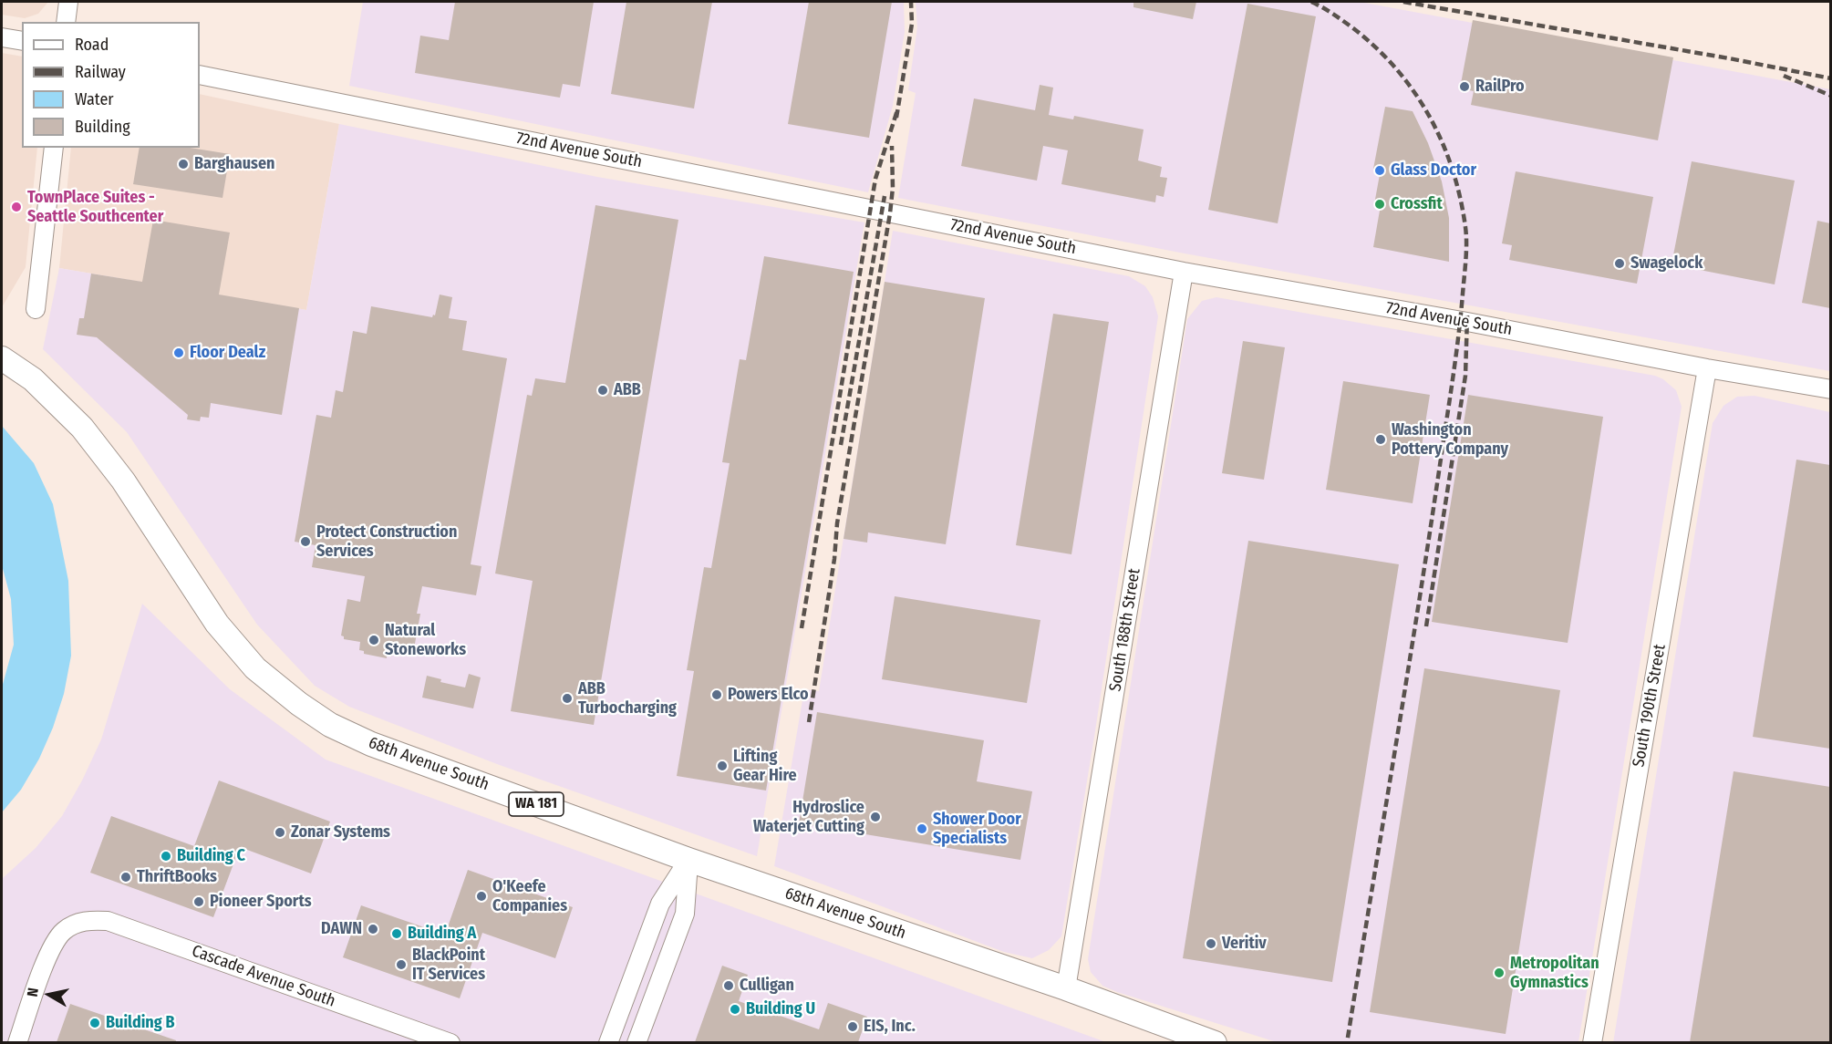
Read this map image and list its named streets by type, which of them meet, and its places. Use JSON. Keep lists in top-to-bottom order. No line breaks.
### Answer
{"streets":{"main road":["68th Avenue South","WA 181"],"street":["72nd Avenue South","South 188th Street","South 190th Street","Cascade Avenue South"]},"crossings":[["72nd Avenue South","South 188th Street"],["72nd Avenue South","South 190th Street"],["South 188th Street","68th Avenue South"]],"places":["RailPro","Barghausen","Glass Doctor","Crossfit","TownPlace Suites - Seattle Southcenter","Swagelock","Floor Dealz","ABB","Washington Pottery Company","Protect Construction Services","Natural Stoneworks","Powers Elco","ABB Turbocharging","Lifting Gear Hire","Hydroslice Waterjet Cutting","Shower Door Specialists","Zonar Systems","Building C","ThriftBooks","O'Keefe Companies","Pioneer Sports","DAWN","Building A","Veritiv","BlackPoint IT Services","Metropolitan Gymnastics","Culligan","Building U","Building B","EIS, Inc."],"legend":["Road","Railway","Water","Building"],"north":"left"}
